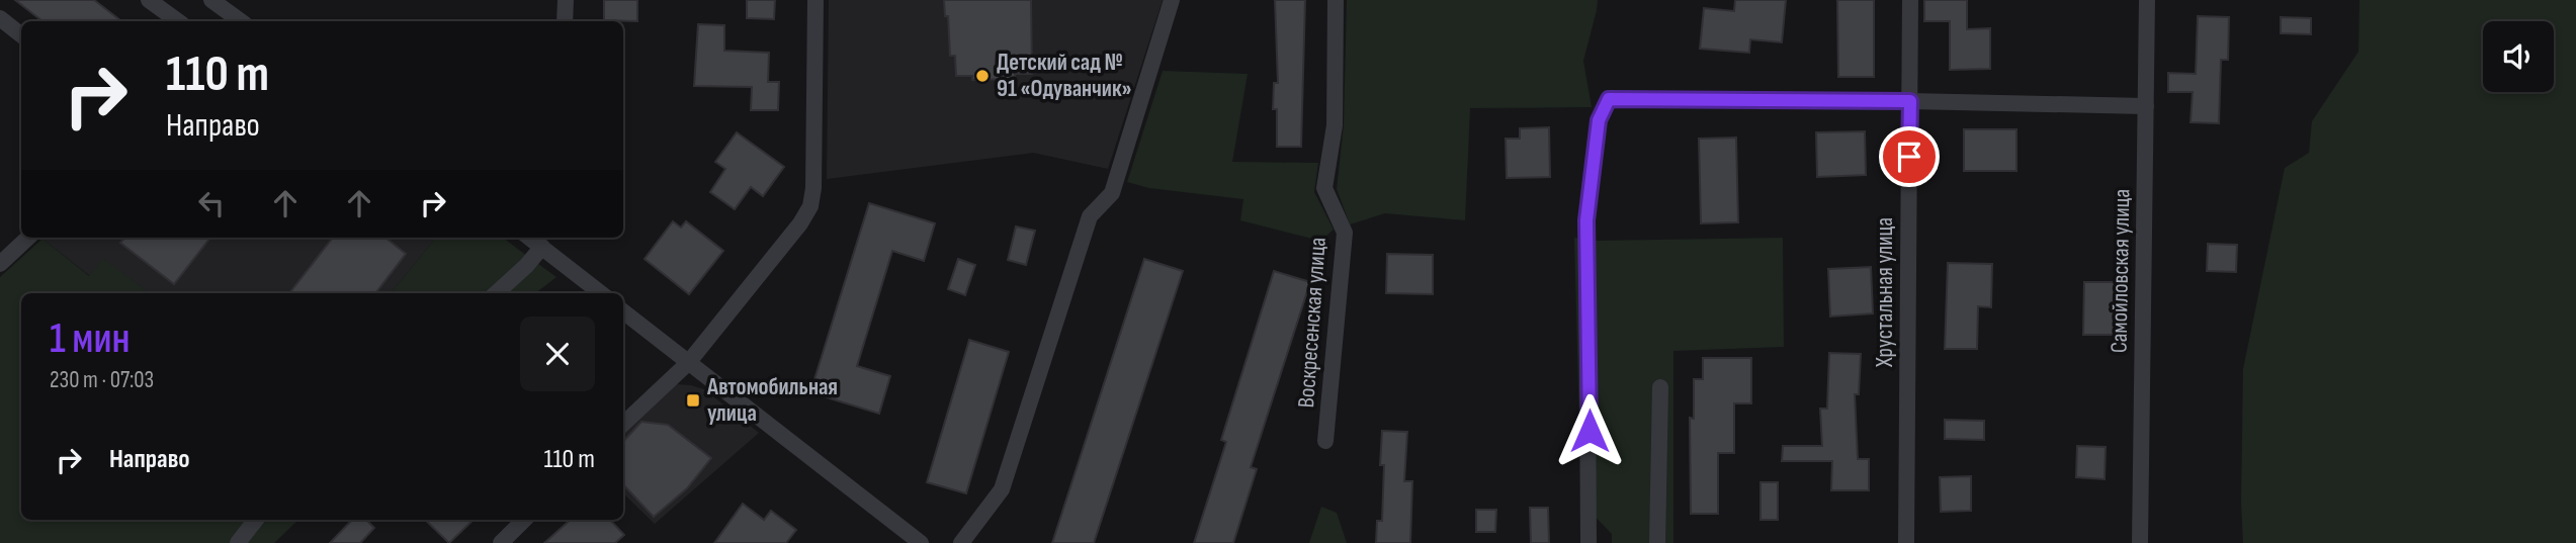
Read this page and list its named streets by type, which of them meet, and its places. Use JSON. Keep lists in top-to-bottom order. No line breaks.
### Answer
{"streets":{"street":["Самойловская улица","Хрустальная улица","Воскресенская улица"]},"places":{"other":["Детский сад № 91 «Одуванчик»"],"transit":["Автомобильная улица"]},"page":{"turn":["110 m","Направо"],"heading":["1 мин","230 m · 07:03"],"list":[{"name":"Направо","value":"110 m"}]}}
